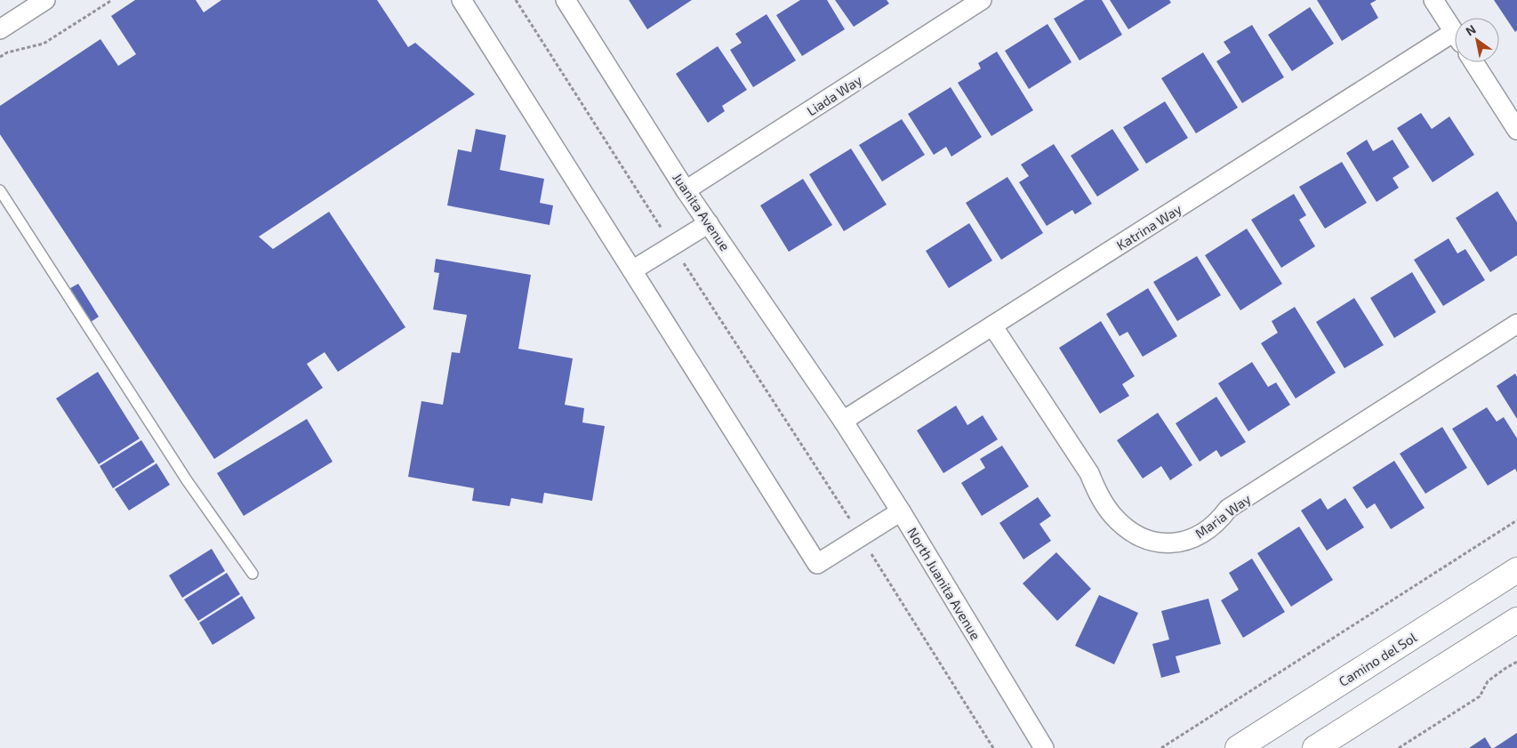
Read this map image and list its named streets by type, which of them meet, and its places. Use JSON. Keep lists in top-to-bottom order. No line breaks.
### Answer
{"streets":{"street":["Liada Way","Juanita Avenue","Katrina Way","Maria Way","North Juanita Avenue","Camino del Sol"]},"crossings":[["Liada Way","Juanita Avenue"],["Juanita Avenue","Katrina Way"],["Juanita Avenue","North Juanita Avenue"],["Katrina Way","Maria Way"],["Katrina Way","North Juanita Avenue"]],"north":"top left"}
